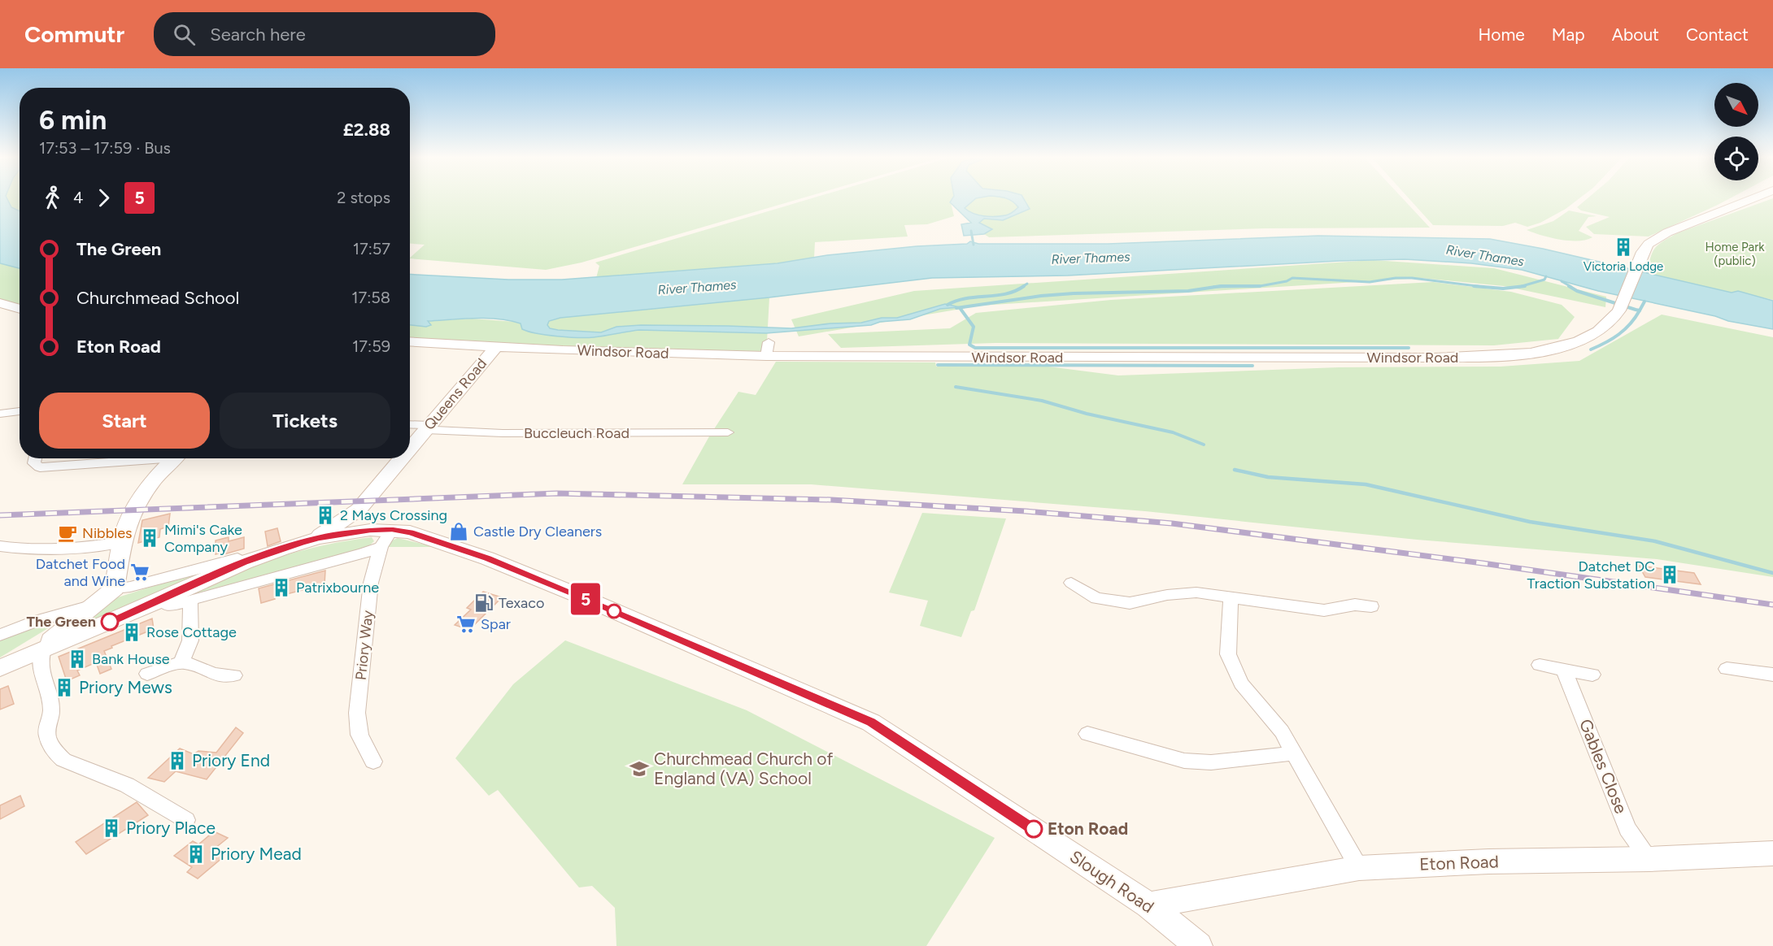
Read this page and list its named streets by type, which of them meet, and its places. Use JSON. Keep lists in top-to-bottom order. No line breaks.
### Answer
{"streets":{"main road":["Windsor Road","Queens Road","Eton Road","Slough Road"],"street":["Buccleuch Road","Priory Way","Gables Close"]},"crossings":[["Windsor Road","Queens Road"],["Queens Road","Buccleuch Road"],["Priory Way","Slough Road"],["Gables Close","Eton Road"],["Eton Road","Slough Road"]],"water":["River Thames"],"parks":["Home Park (public)"],"places":{"building":["Victoria Lodge","2 Mays Crossing","Mimi's Cake Company","Datchet DC Traction Substation","Patrixbourne","Rose Cottage","Bank House","Priory Mews","Priory End","Priory Place","Priory Mead"],"shop":["Castle Dry Cleaners"],"cafe":["Nibbles"],"supermarket":["Datchet Food and Wine","Spar"],"fuel station":["Texaco"],"other":["The Green","Eton Road"],"school or university":["Churchmead Church of England (VA) School"]},"lines":["bus line 5"],"north":"bottom right","page":{"header":"Commutr","search":"Search here","nav":["Home","Map","About","Contact"],"on_map":"5","heading":["6 min","17:53 – 17:59 · Bus","£2.88"],"legs":["4","5","2 stops"],"list":[{"name":"The Green","value":"17:57"},{"name":"Churchmead School","value":"17:58"},{"name":"Eton Road","value":"17:59"}],"buttons":["Start","Tickets"]}}
